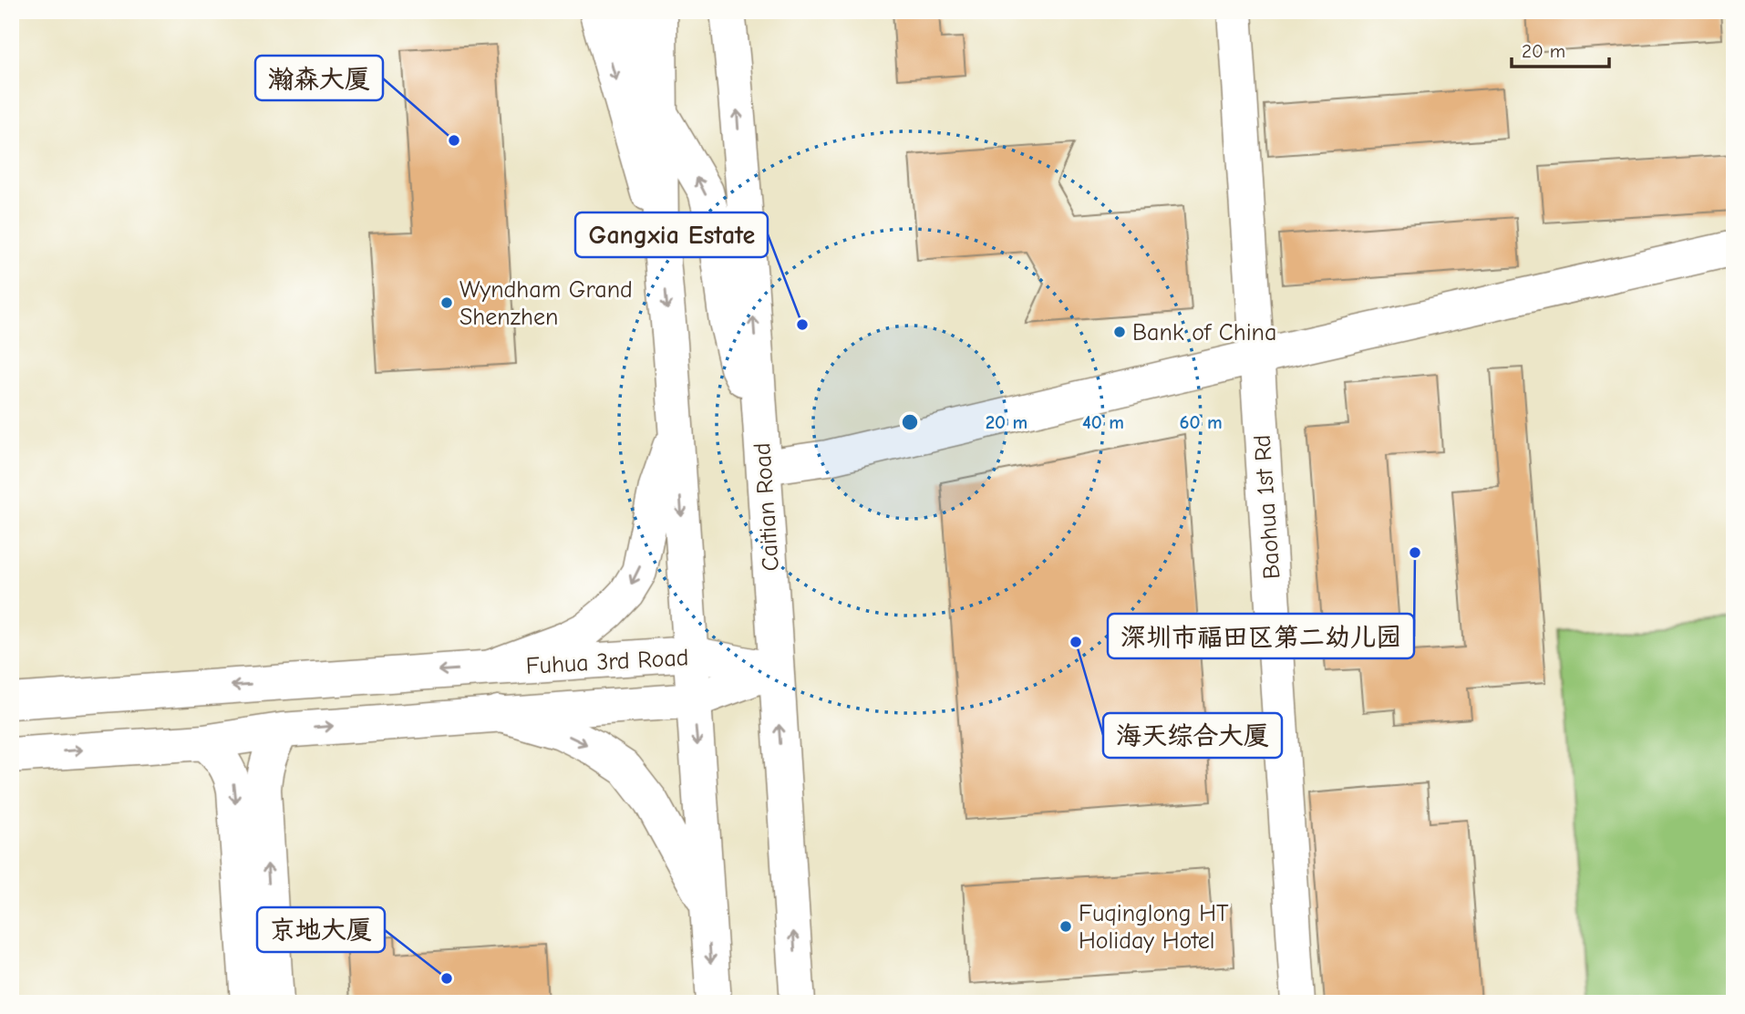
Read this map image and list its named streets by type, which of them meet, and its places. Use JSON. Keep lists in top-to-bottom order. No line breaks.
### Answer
{"streets":{"street":["Caitian Road","Baohua 1st Rd","Fuhua 3rd Road"]},"crossings":[["Caitian Road","Fuhua 3rd Road"]],"places":["瀚森大厦","Wyndham Grand Shenzhen","Gangxia Estate","Bank of China","深圳市福田区第二幼儿园","海天综合大厦","Fuqinglong HT Holiday Hotel","京地大厦"],"scale_bar":"20 m","rings":["20 m","40 m","60 m"]}
